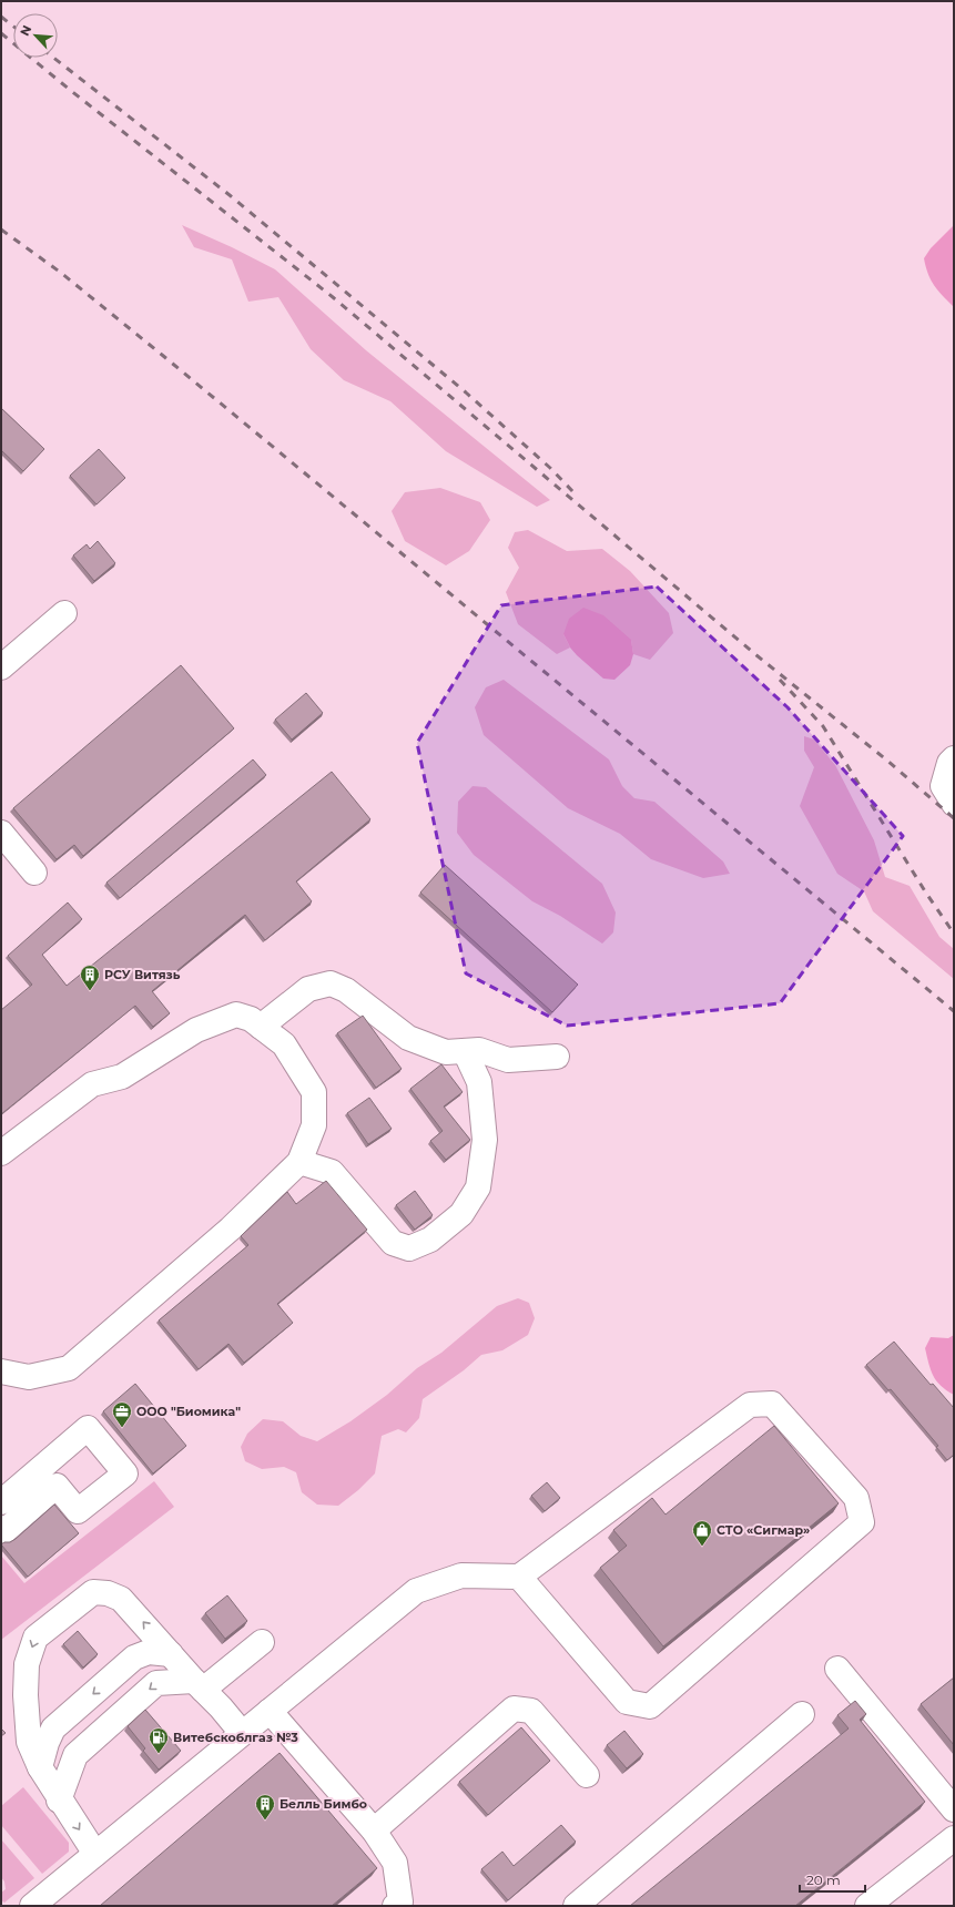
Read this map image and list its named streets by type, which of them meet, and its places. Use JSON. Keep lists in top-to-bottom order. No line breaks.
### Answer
{"places":{"building":["РСУ Витязь","Белль Бимбо"],"office":["ООО \"Биомика\""],"shop":["СТО «Сигмар»"],"fuel station":["Витебскоблгаз №3"]},"scale_bar":"20 m","north":"top left"}
